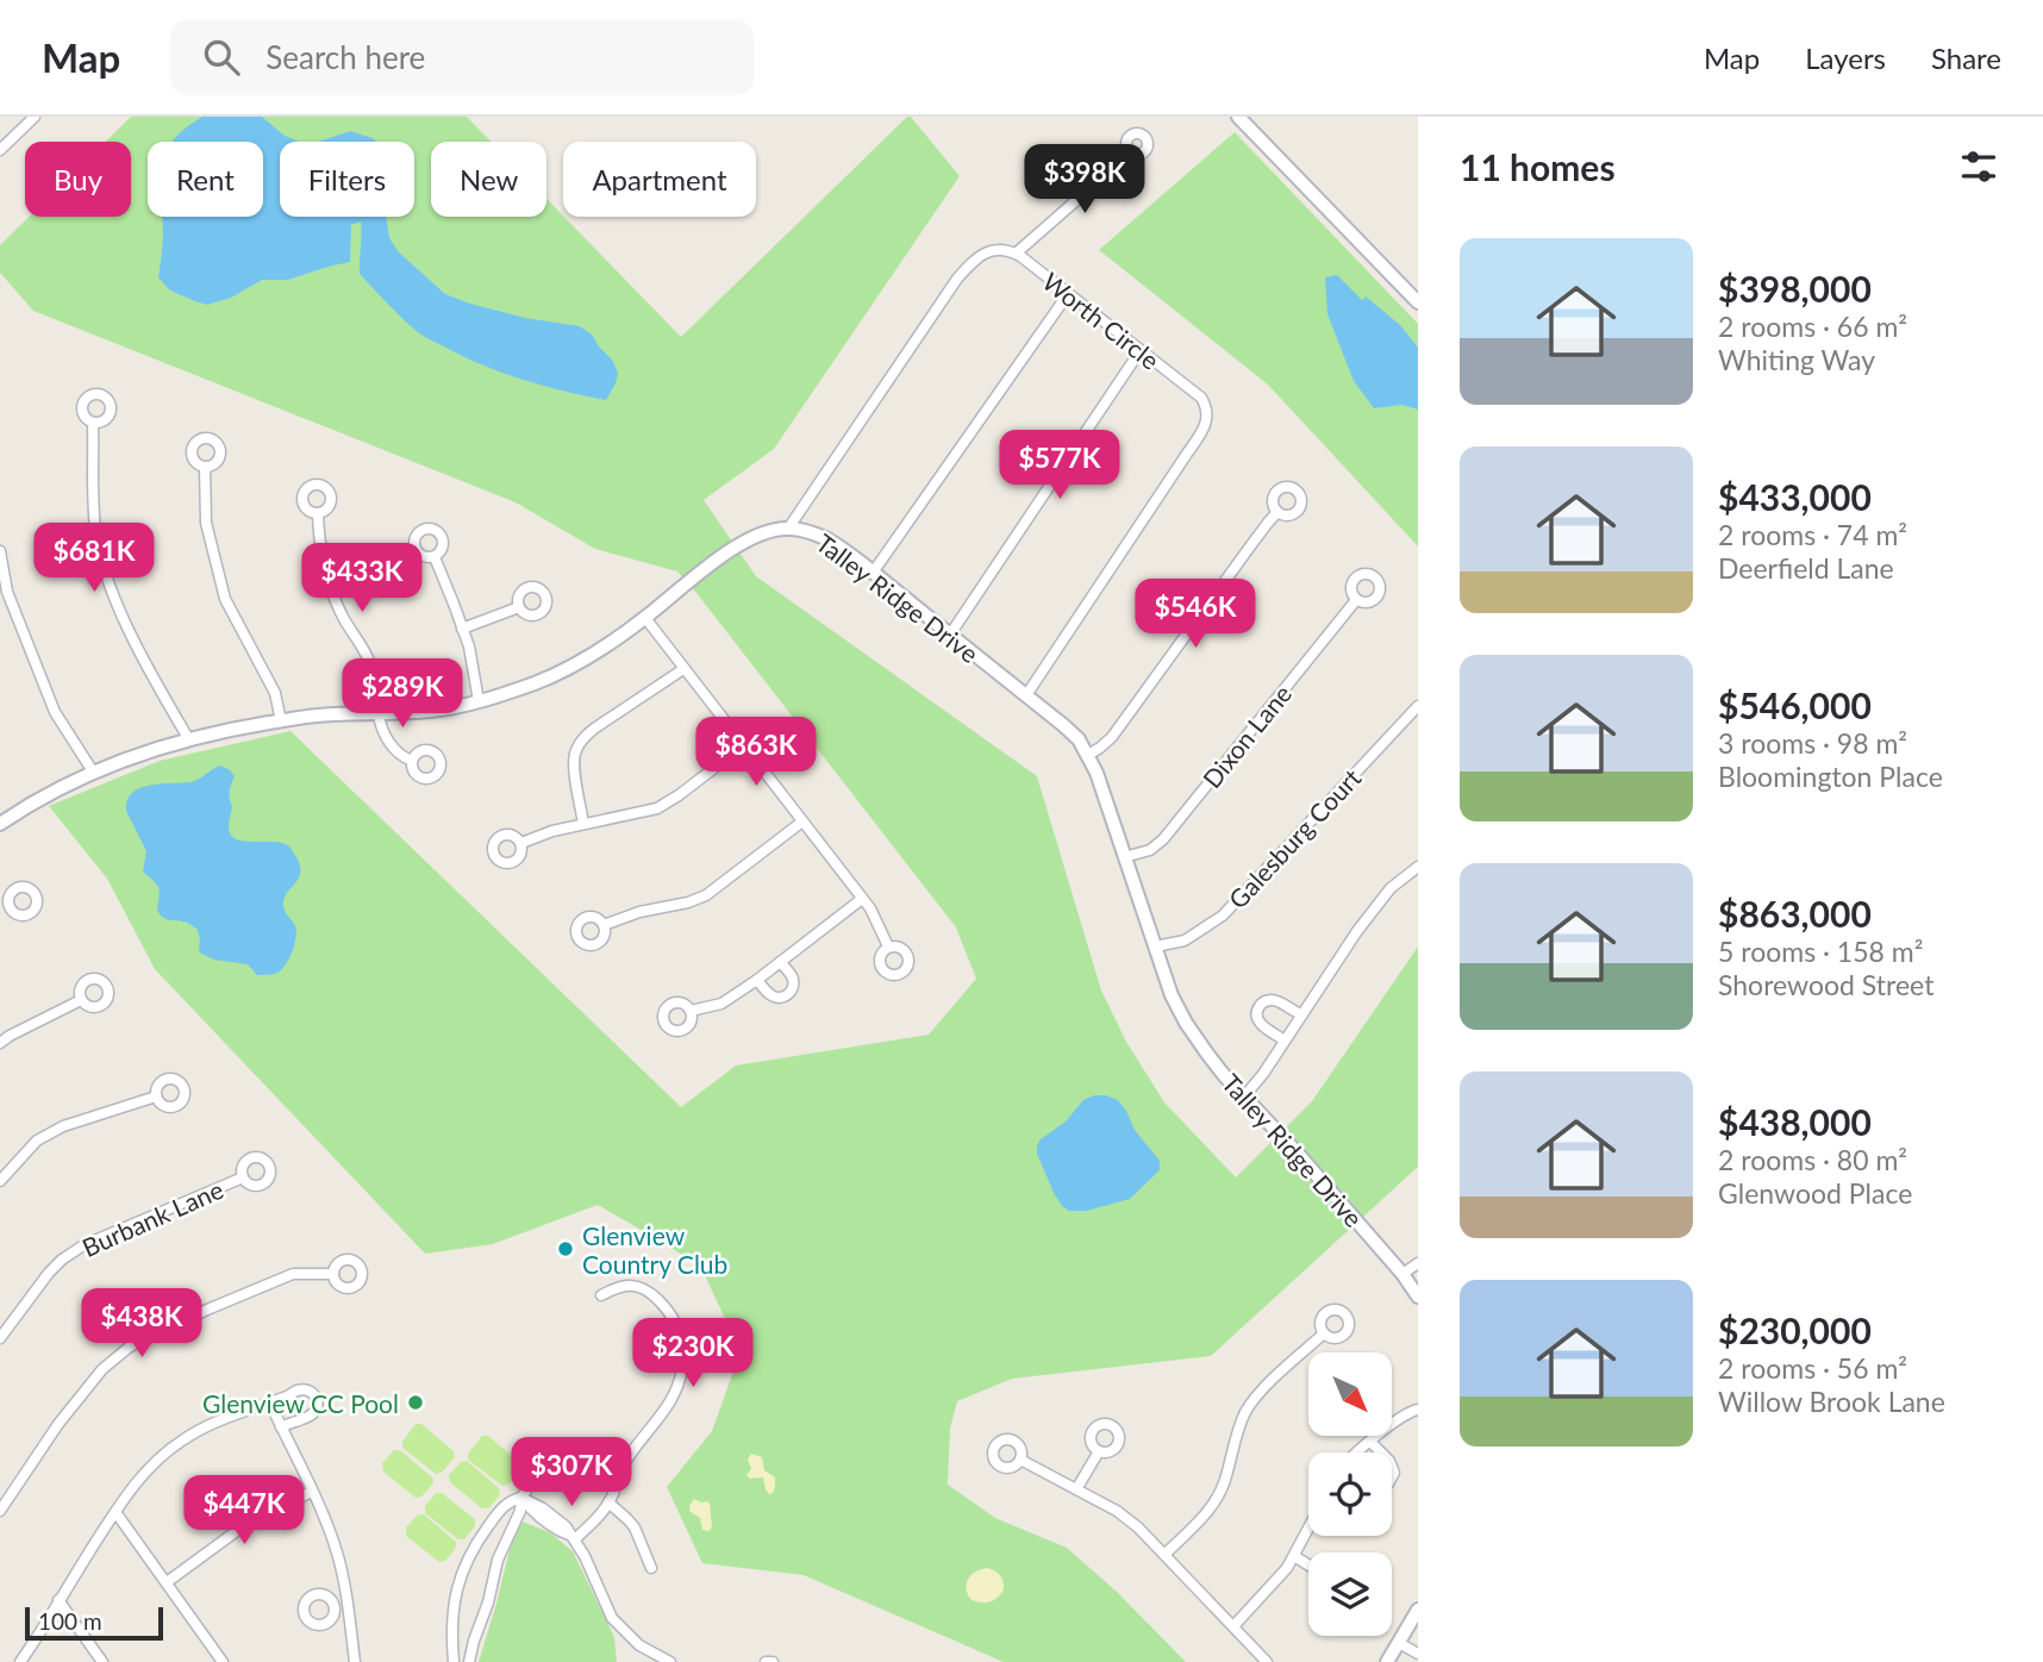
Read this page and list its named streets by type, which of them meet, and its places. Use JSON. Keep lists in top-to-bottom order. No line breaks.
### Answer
{"streets":{"street":["Worth Circle","Talley Ridge Drive","Dixon Lane","Galesburg Court","Burbank Lane"]},"crossings":[["Worth Circle","Talley Ridge Drive"],["Talley Ridge Drive","Dixon Lane"],["Talley Ridge Drive","Galesburg Court"]],"places":["Glenview Country Club","Glenview CC Pool"],"scale_bar":"100 m","north":"bottom right","page":{"header":"Map","search":"Search here","nav":["Map","Layers","Share"],"heading":"11 homes","chip":["Buy","Rent","Filters","New","Apartment"],"price":["$398K","$577K","$681K","$433K","$546K","$289K","$863K","$438K","$230K","$307K","$447K"],"list":[{"name":"$398,000","note":"2 rooms · 66 m² · Whiting Way"},{"name":"$433,000","note":"2 rooms · 74 m² · Deerfield Lane"},{"name":"$546,000","note":"3 rooms · 98 m² · Bloomington Place"},{"name":"$863,000","note":"5 rooms · 158 m² · Shorewood Street"},{"name":"$438,000","note":"2 rooms · 80 m² · Glenwood Place"},{"name":"$230,000","note":"2 rooms · 56 m² · Willow Brook Lane"}],"scale":"100 m"}}
